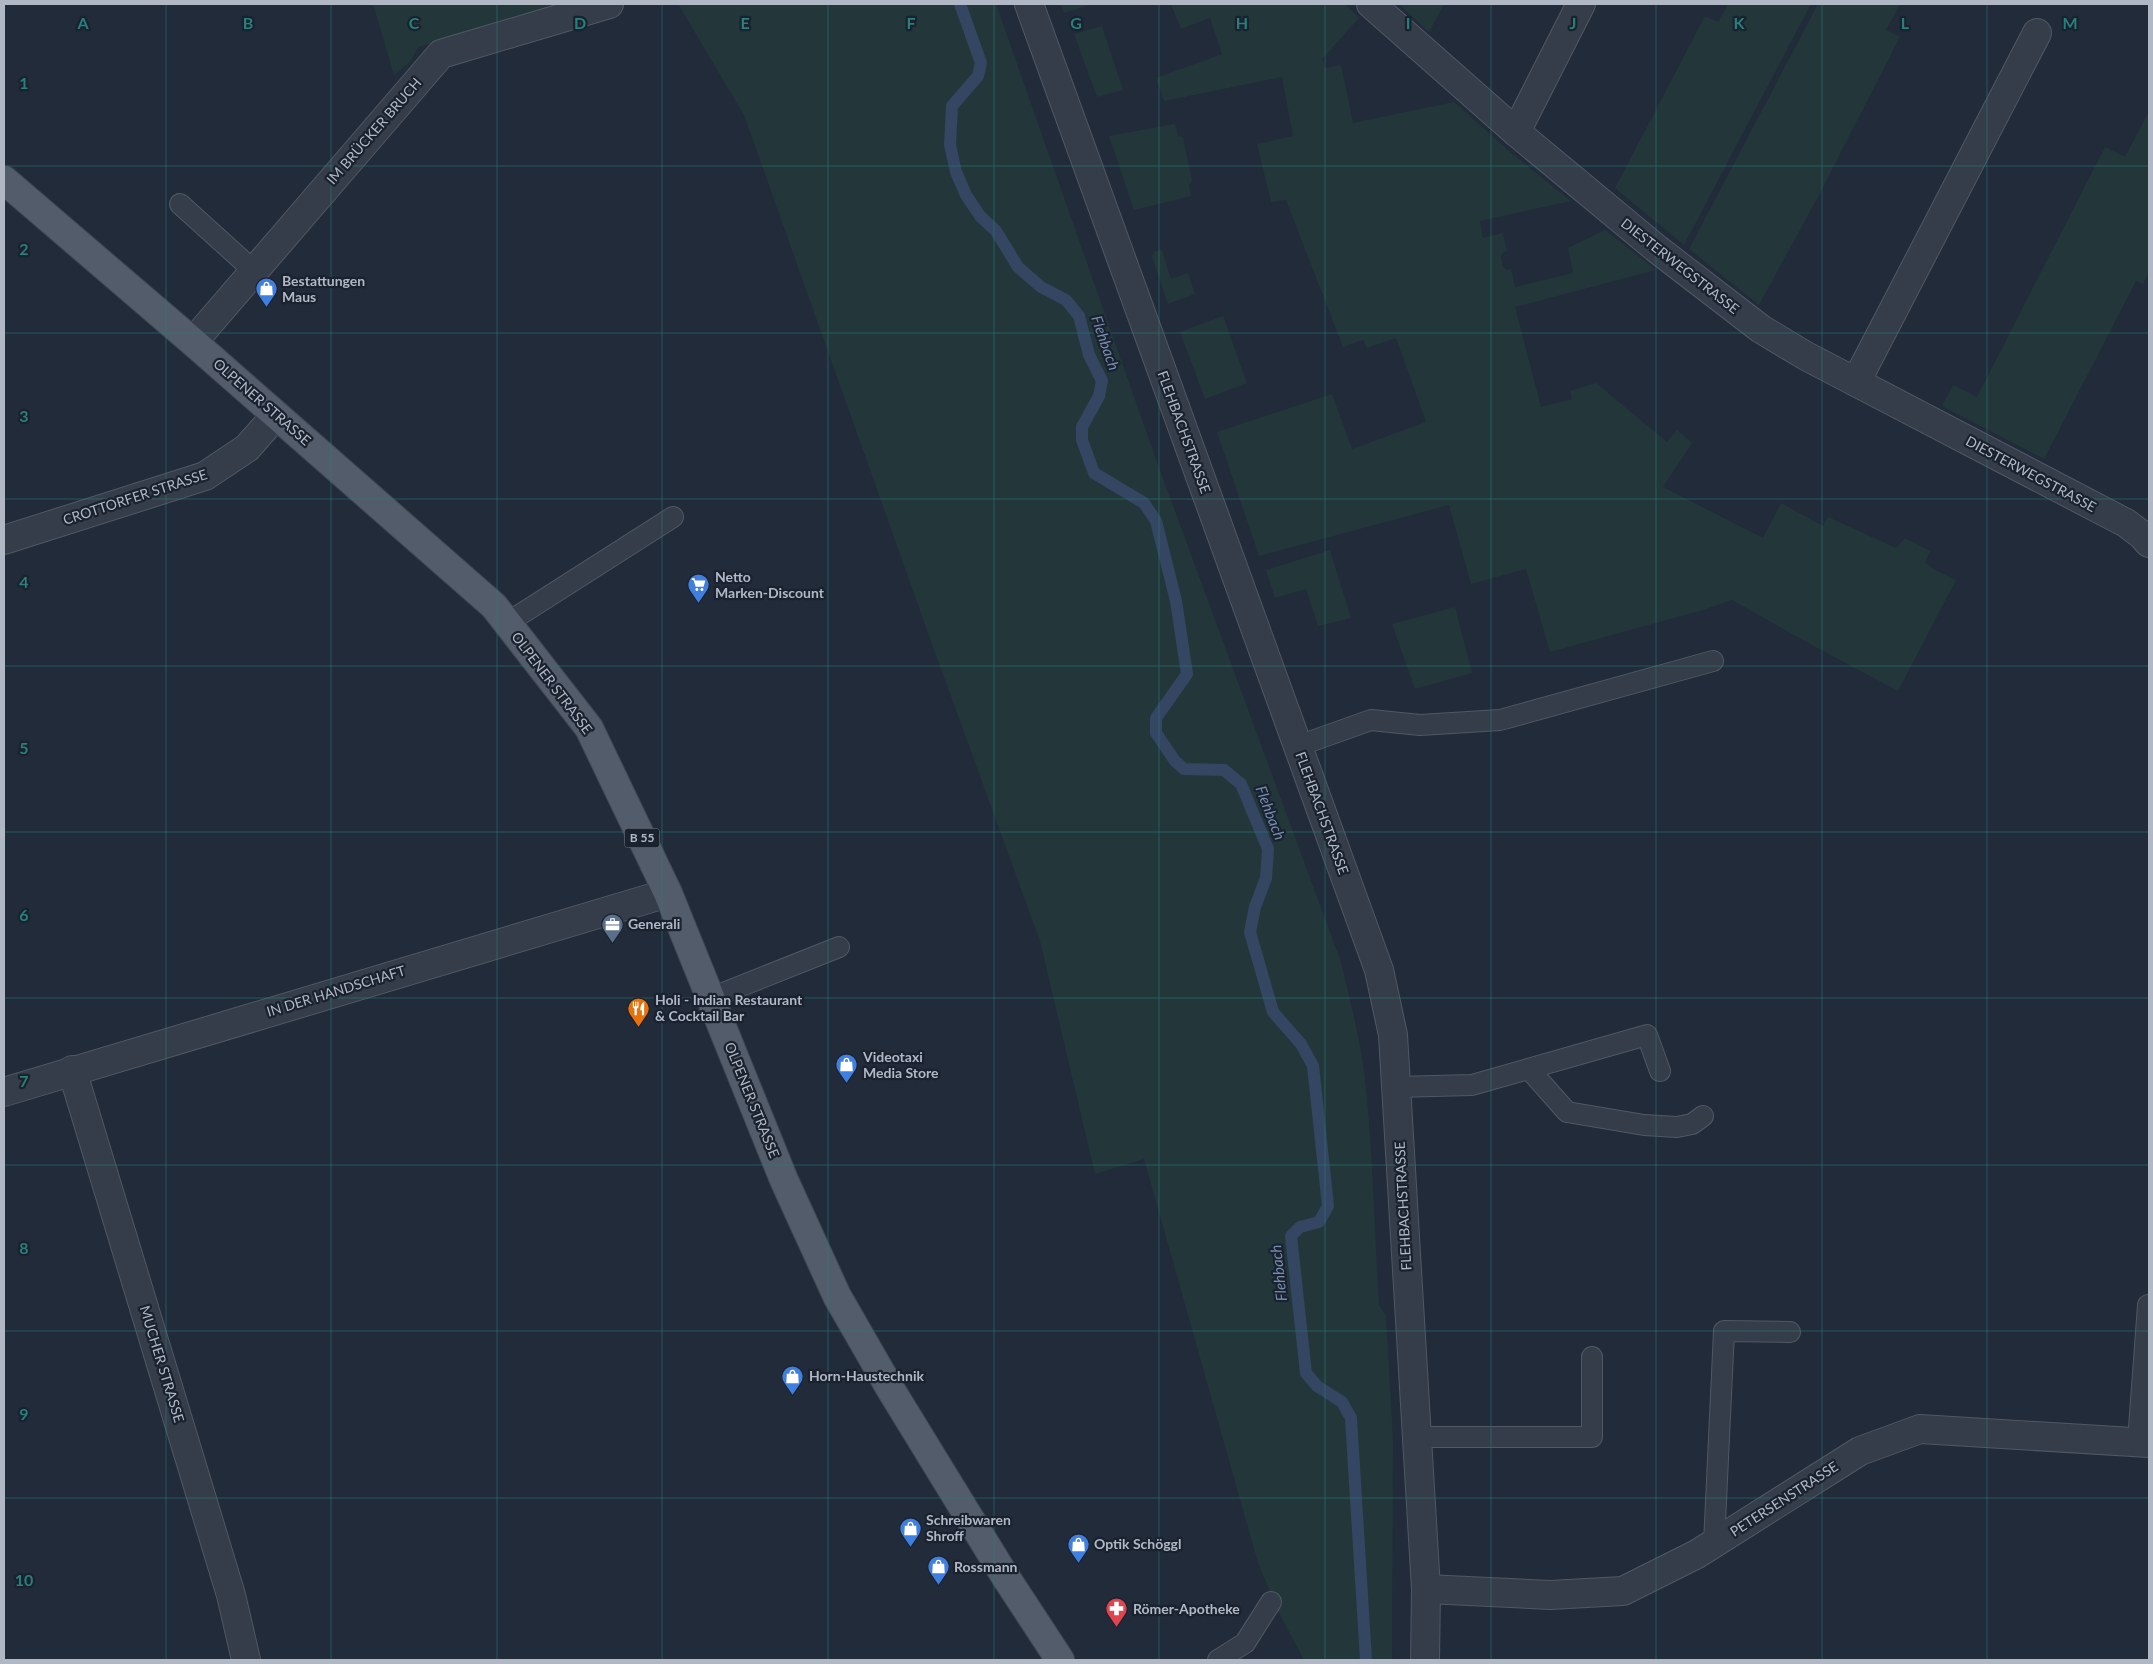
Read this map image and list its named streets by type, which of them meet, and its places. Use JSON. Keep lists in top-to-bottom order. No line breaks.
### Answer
{"streets":{"main road":["OLPENER STRASSE","B 55"],"street":["IM BRÜCKER BRUCH","DIESTERWEGSTRASSE","FLEHBACHSTRASSE","CROTTORFER STRASSE","IN DER HANDSCHAFT","MUCHER STRASSE","PETERSENSTRASSE"]},"crossings":[["IM BRÜCKER BRUCH","OLPENER STRASSE"],["OLPENER STRASSE","CROTTORFER STRASSE"],["OLPENER STRASSE","IN DER HANDSCHAFT"],["FLEHBACHSTRASSE","PETERSENSTRASSE"],["IN DER HANDSCHAFT","MUCHER STRASSE"]],"water":["Flehbach"],"places":{"shop":["Bestattungen Maus","Videotaxi Media Store","Horn-Haustechnik","Schreibwaren Shroff","Optik Schöggl","Rossmann"],"supermarket":["Netto Marken-Discount"],"office":["Generali"],"restaurant":["Holi - Indian Restaurant & Cocktail Bar"],"pharmacy":["Römer-Apotheke"]},"grid":{"columns":["A","B","C","D","E","F","G","H","I","J","K","L","M"],"rows":["1","2","3","4","5","6","7","8","9","10"]}}
